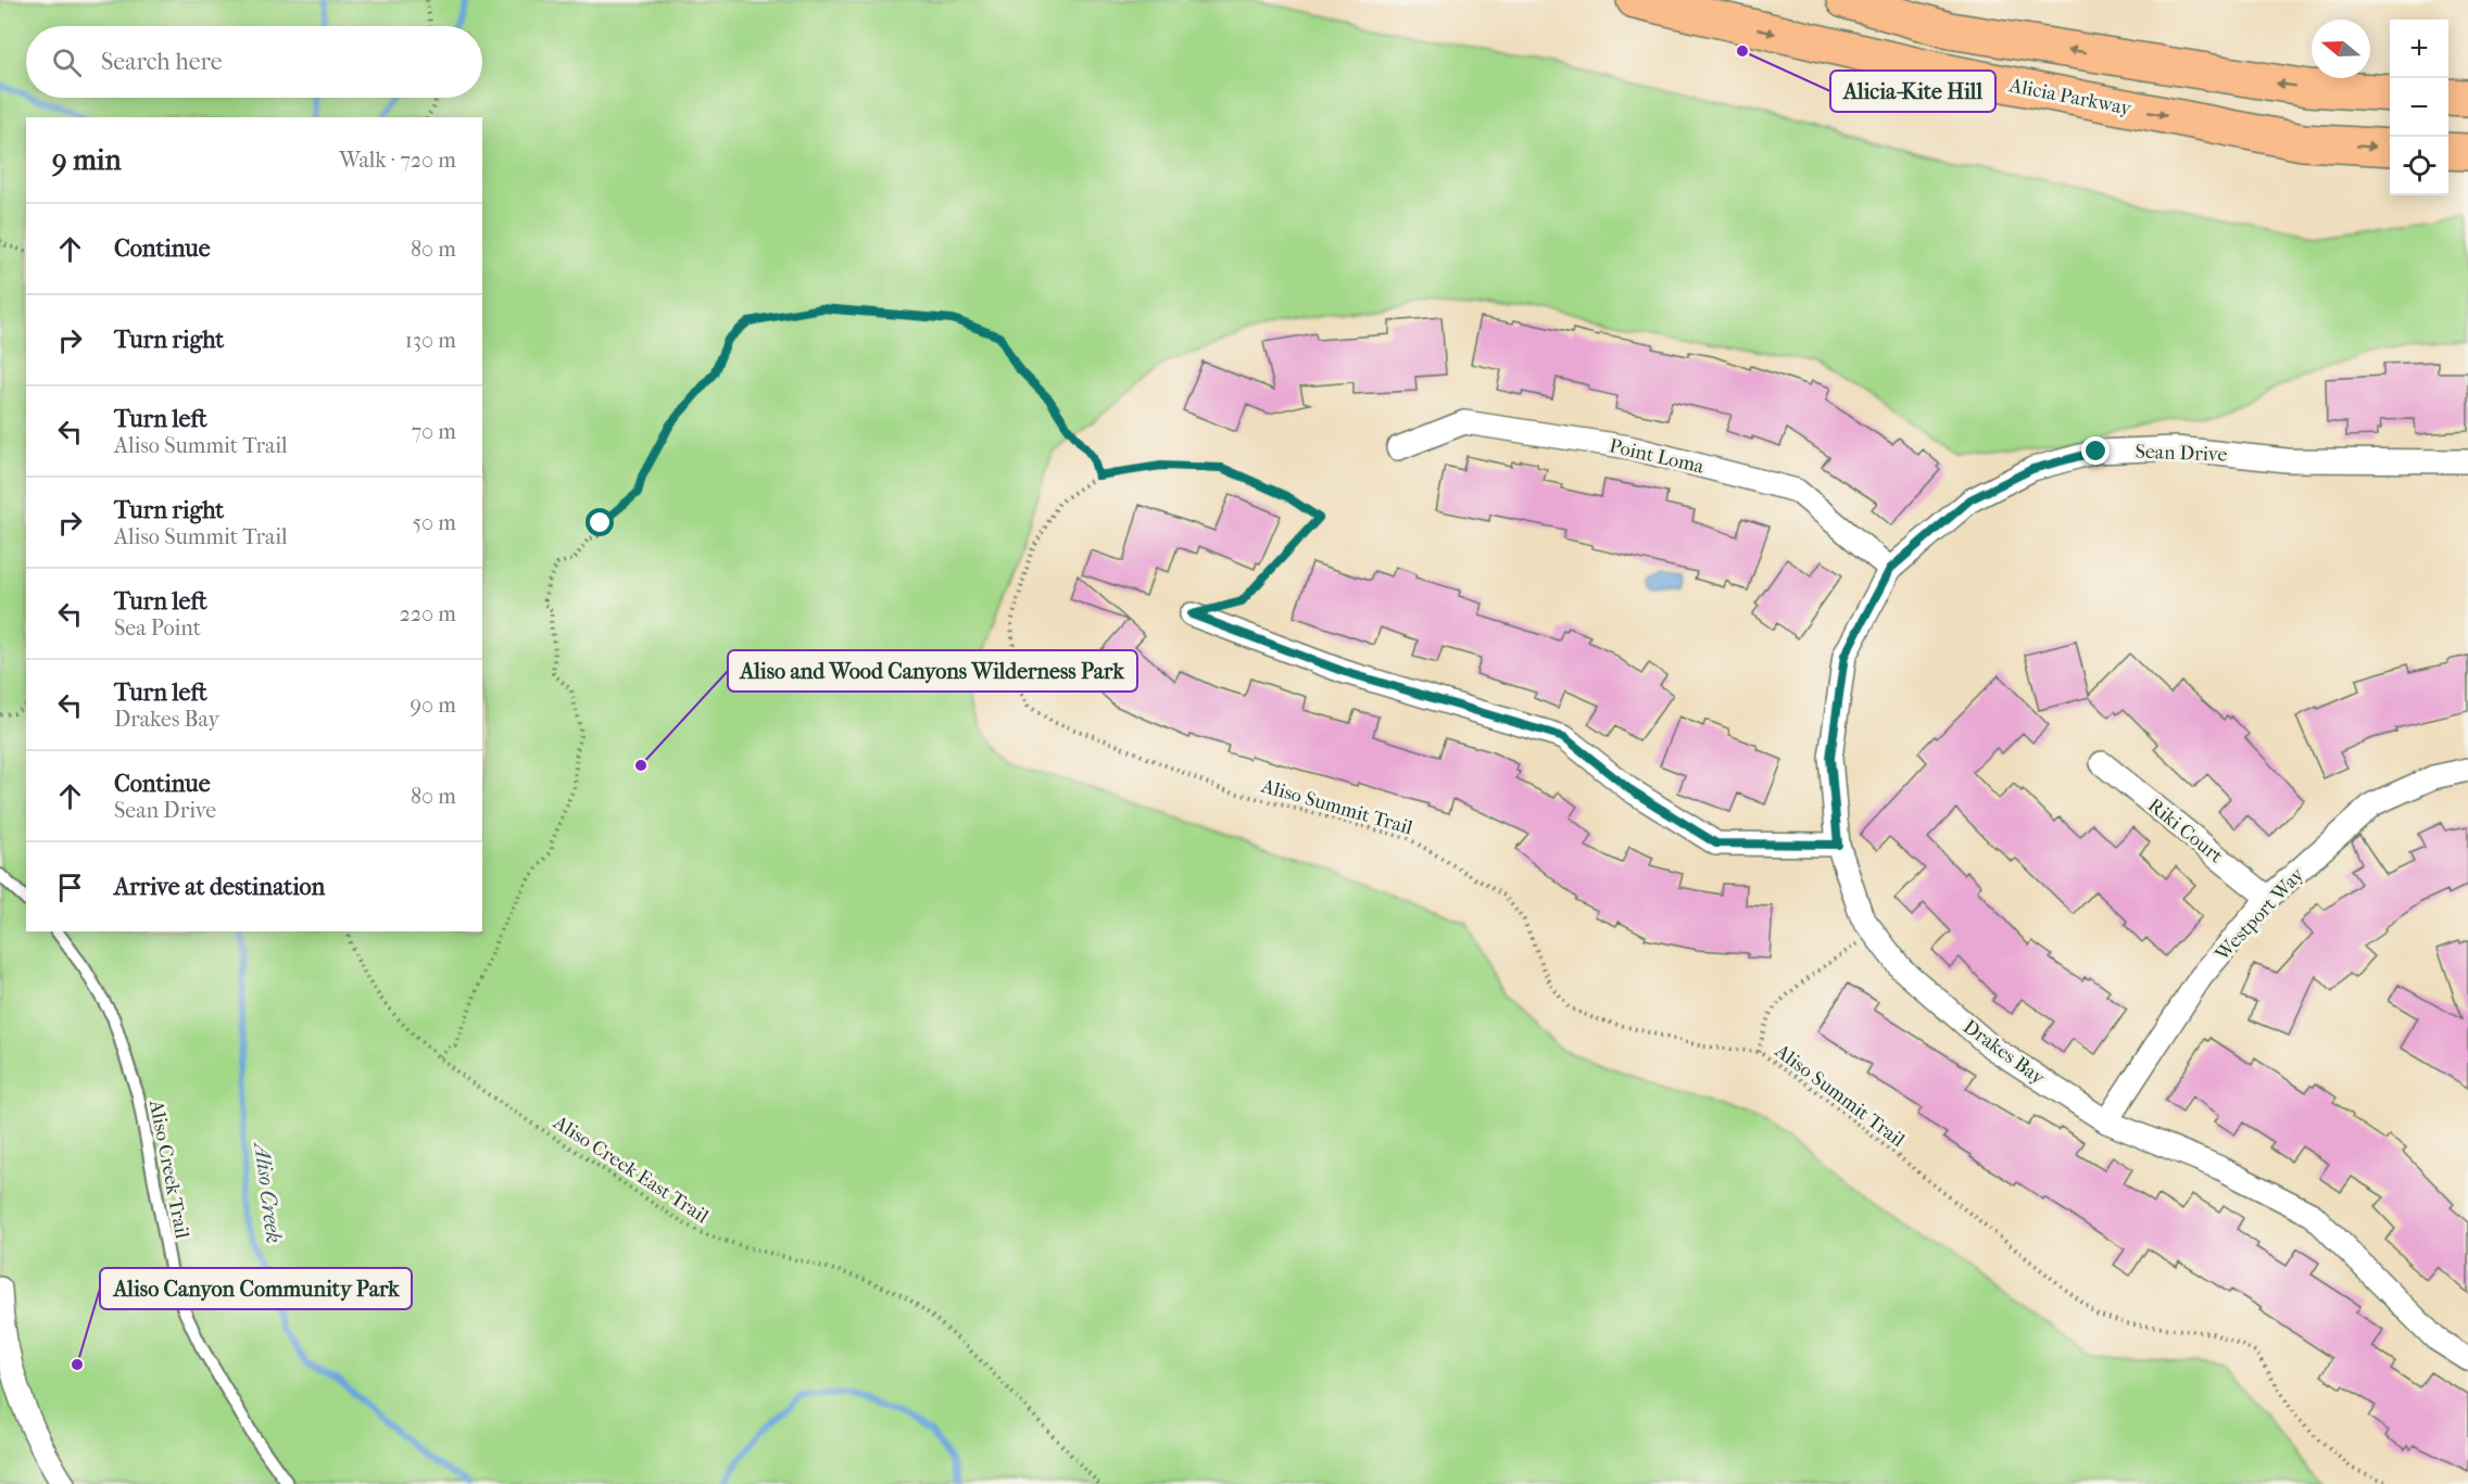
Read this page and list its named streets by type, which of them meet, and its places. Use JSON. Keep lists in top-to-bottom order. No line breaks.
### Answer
{"streets":{"main road":["Alicia Parkway"],"street":["Sean Drive","Point Loma","Riki Court","Westport Way","Drakes Bay"],"lane":["Aliso Creek Trail"],"path":["Aliso Summit Trail","Aliso Creek East Trail"]},"crossings":[["Sean Drive","Point Loma"],["Sean Drive","Drakes Bay"],["Point Loma","Drakes Bay"],["Riki Court","Westport Way"],["Westport Way","Drakes Bay"]],"water":["Aliso Creek"],"places":["Alicia-Kite Hill","Aliso and Wood Canyons Wilderness Park","Aliso Canyon Community Park"],"north":"left","page":{"map_buttons":["+","−"],"search":"Search here","heading":["9 min","Walk · 720 m"],"list":[["Continue","80 m"],["Turn right","130 m"],["Turn left","Aliso Summit Trail","70 m"],["Turn right","Aliso Summit Trail","50 m"],["Turn left","Sea Point","220 m"],["Turn left","Drakes Bay","90 m"],["Continue","Sean Drive","80 m"],"Arrive at destination"]}}
